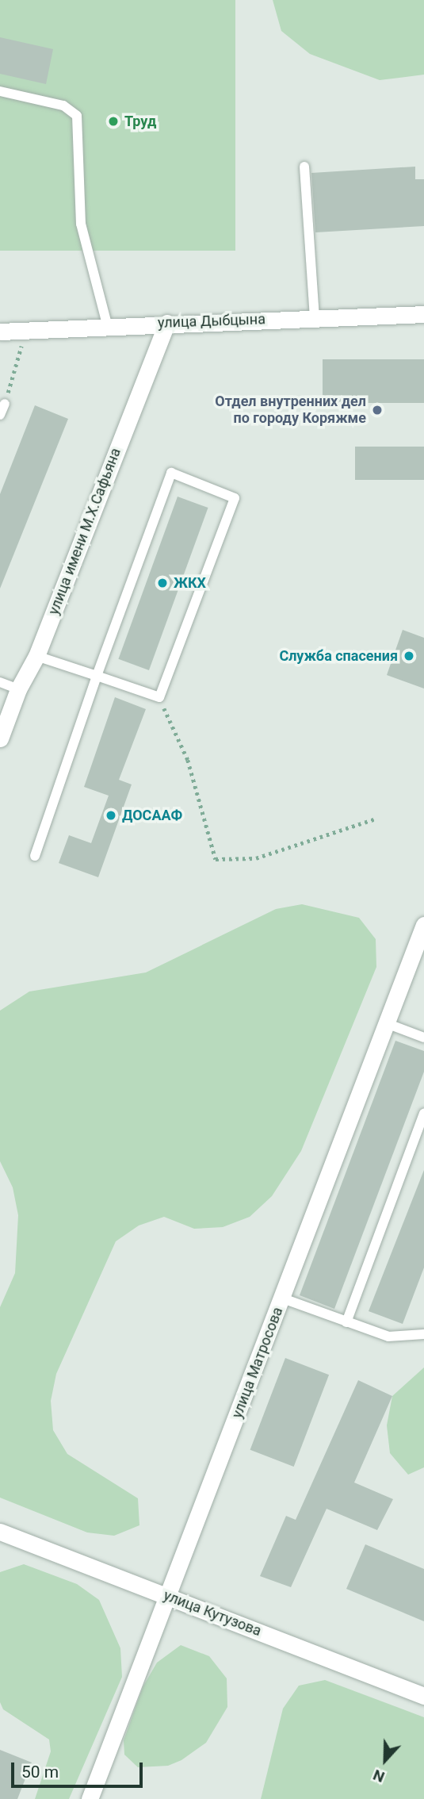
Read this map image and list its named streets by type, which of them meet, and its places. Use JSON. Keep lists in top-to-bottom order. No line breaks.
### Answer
{"streets":{"street":["улица Дыбцына","улица имени М.Х.Сафьяна","улица Матросова","улица Кутузова"]},"crossings":[["улица Дыбцына","улица имени М.Х.Сафьяна"],["улица Матросова","улица Кутузова"]],"places":["Труд","Отдел внутренних дел по городу Коряжме","ЖКХ","Служба спасения","ДОСААФ"],"scale_bar":"50 m","north":"bottom"}
